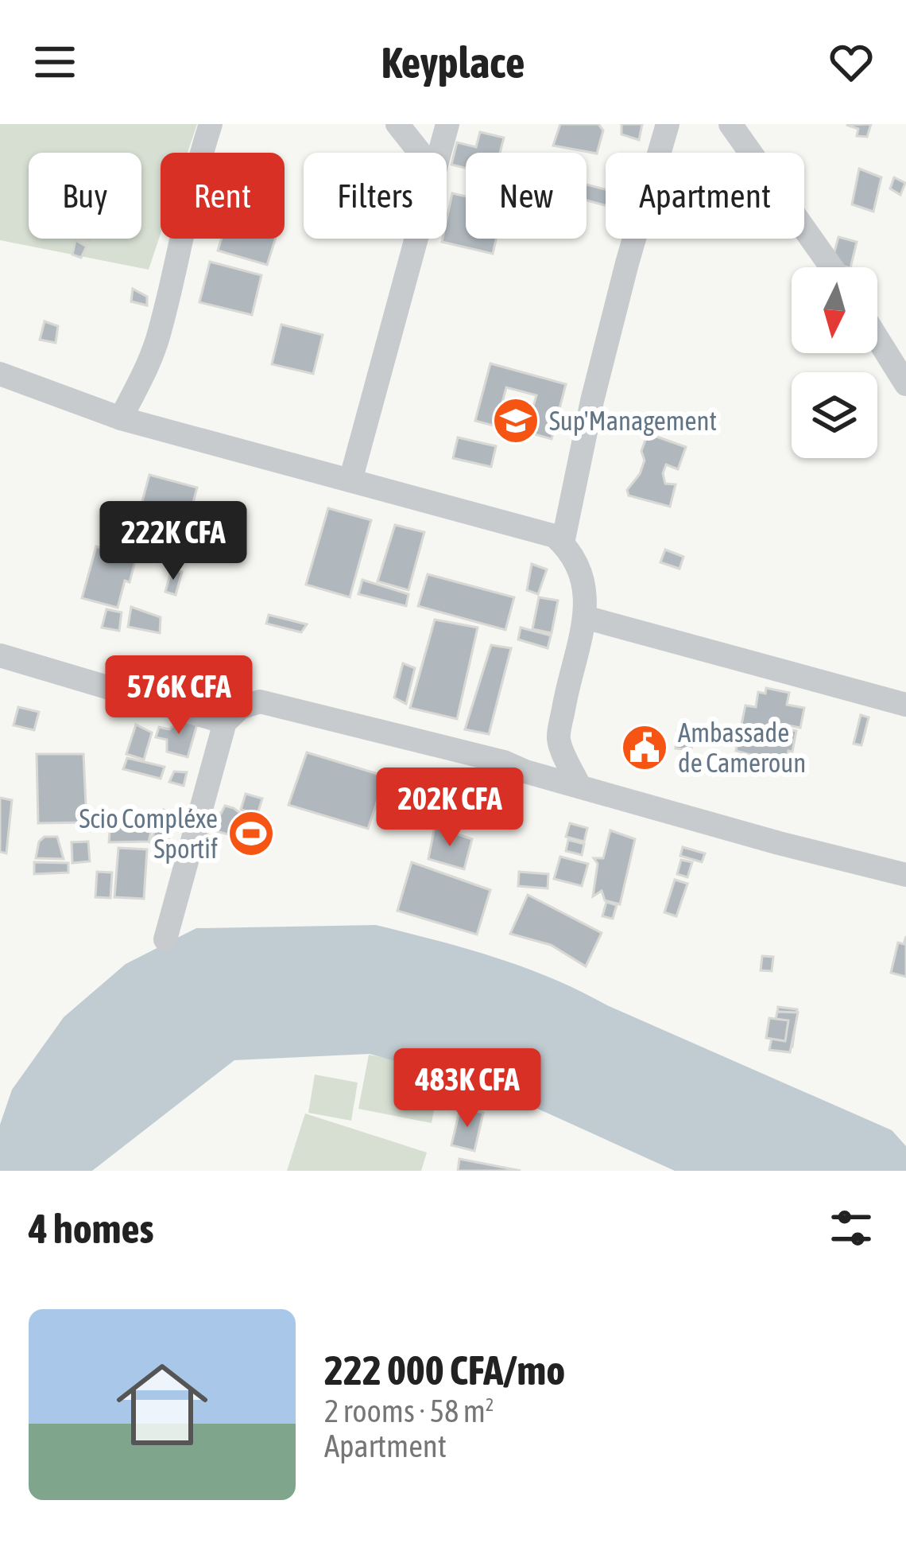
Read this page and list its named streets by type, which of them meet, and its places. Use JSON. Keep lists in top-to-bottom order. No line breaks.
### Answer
{"places":{"school or university":["Sup'Management"],"public building":["Ambassade de Cameroun"],"sports":["Scio Compléxe Sportif"]},"north":"bottom","page":{"header":"Keyplace","chip":["Buy","Rent","Filters","New","Apartment"],"price":["222K CFA","576K CFA","202K CFA","483K CFA"],"heading":"4 homes","list":[{"name":"222 000 CFA/mo","note":"2 rooms · 58 m² · Apartment"}]}}
